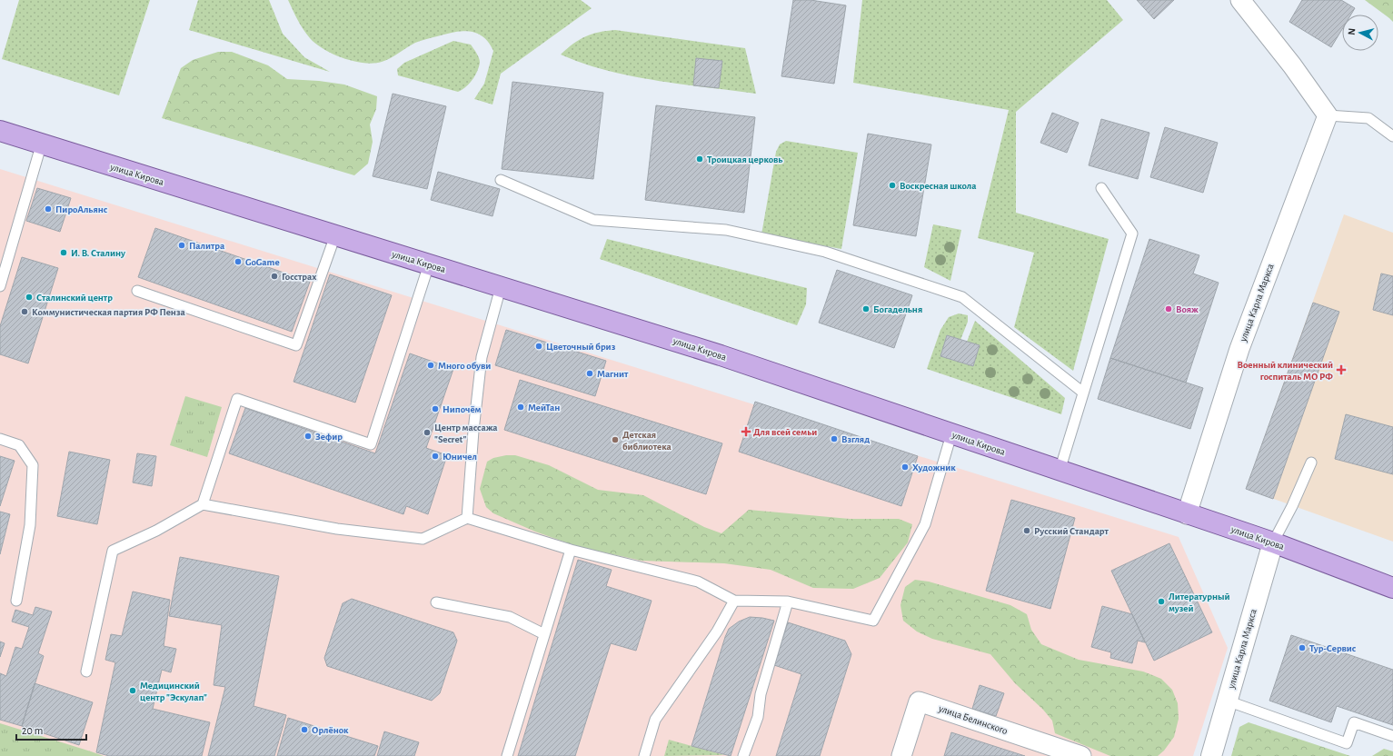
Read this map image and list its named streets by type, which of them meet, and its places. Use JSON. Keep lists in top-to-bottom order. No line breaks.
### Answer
{"streets":{"main road":["улица Кирова","улица Карла Маркса"],"street":["улица Белинского"]},"crossings":[["улица Кирова","улица Карла Маркса"]],"places":{"other":["Троицкая церковь","Воскресная школа","ПироАльянс","Палитра","И. В. Сталину","GoGame","Госстрах","Сталинский центр","Богадельня","Вояж","Коммунистическая партия РФ Пенза","Цветочный бриз","Много обуви","Магнит","МейТан","Нипочём","Центр массажа \"Secret\"","Зефир","Взгляд","Детская библиотека","Юничел","Художник","Русский Стандарт","Литературный музей","Тур-Сервис","Медицинский центр \"Эскулап\"","Орлёнок"],"health":["Военный клинический госпиталь МО РФ","Для всей семьи"]},"scale_bar":"20 m","north":"left"}
